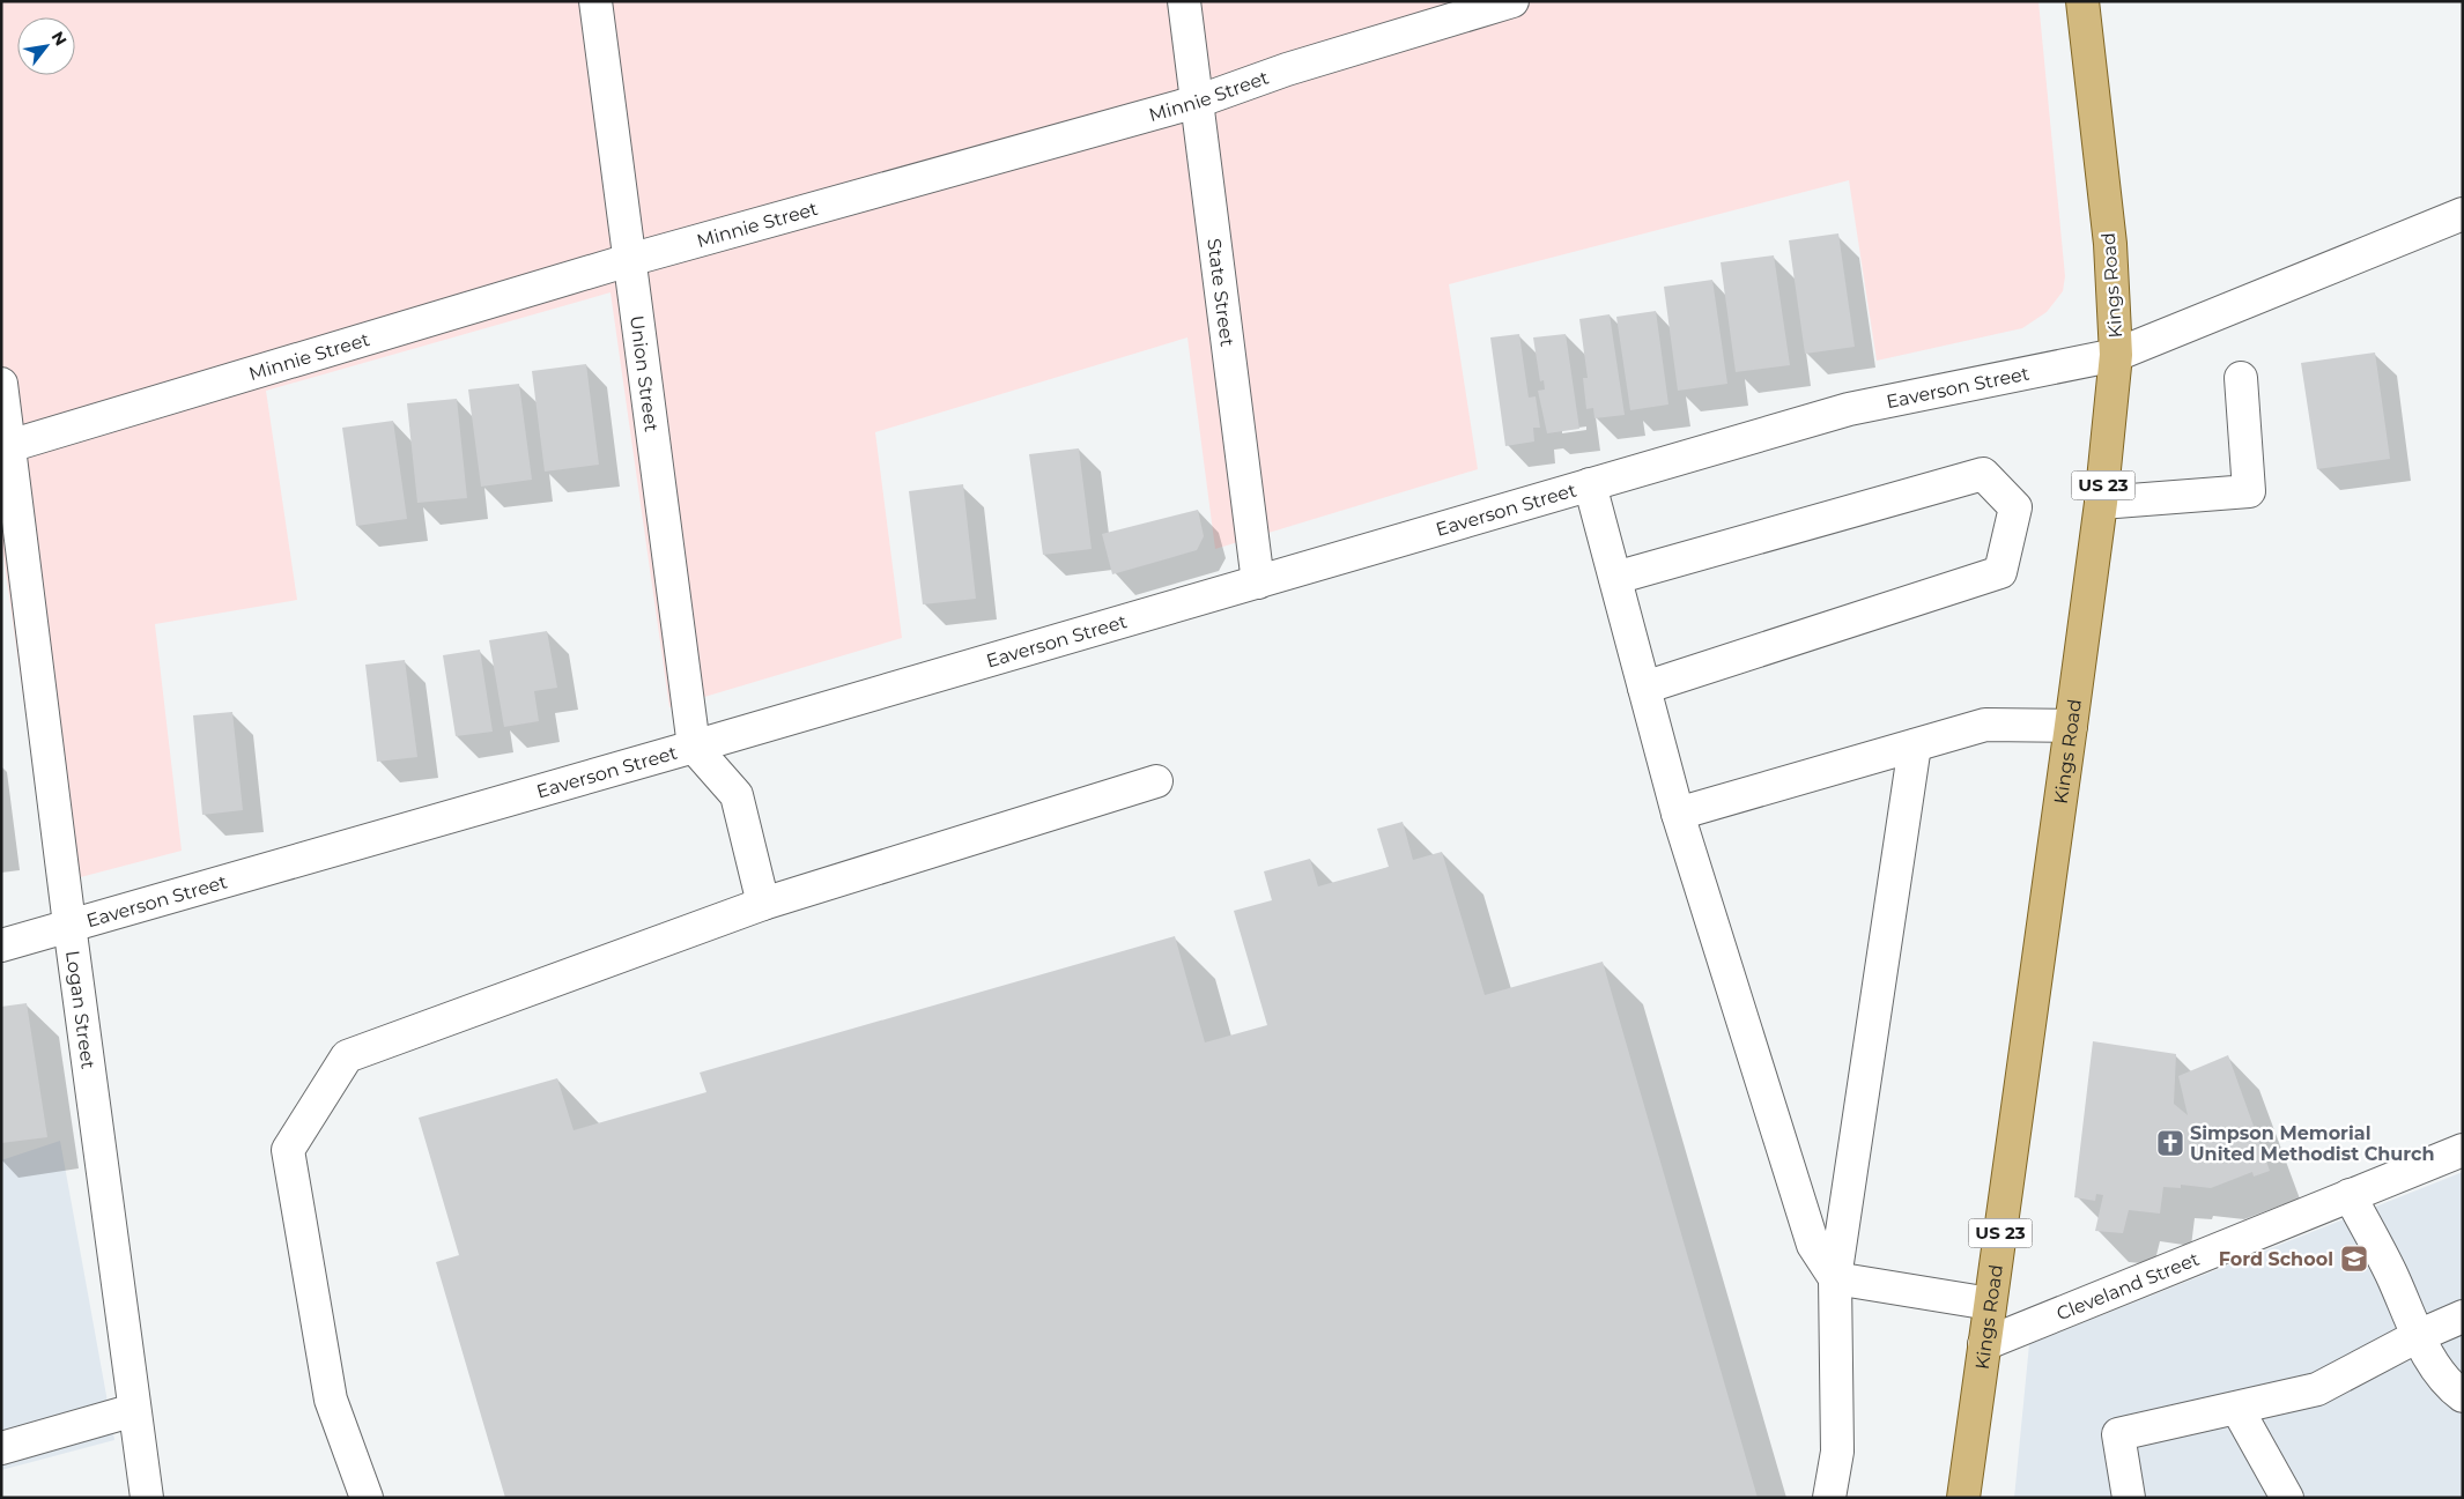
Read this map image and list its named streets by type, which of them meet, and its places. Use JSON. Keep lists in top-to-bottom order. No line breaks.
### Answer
{"streets":{"main road":["Kings Road","US 23"],"street":["Minnie Street","State Street","Union Street","Eaverson Street","Logan Street","Cleveland Street"]},"crossings":[["Minnie Street","State Street"],["Minnie Street","Union Street"],["Minnie Street","Logan Street"],["Kings Road","Eaverson Street"],["Kings Road","Cleveland Street"],["State Street","Eaverson Street"],["Union Street","Eaverson Street"],["Eaverson Street","Logan Street"]],"places":{"church":["Simpson Memorial United Methodist Church"],"school or university":["Ford School"]},"north":"top right"}
